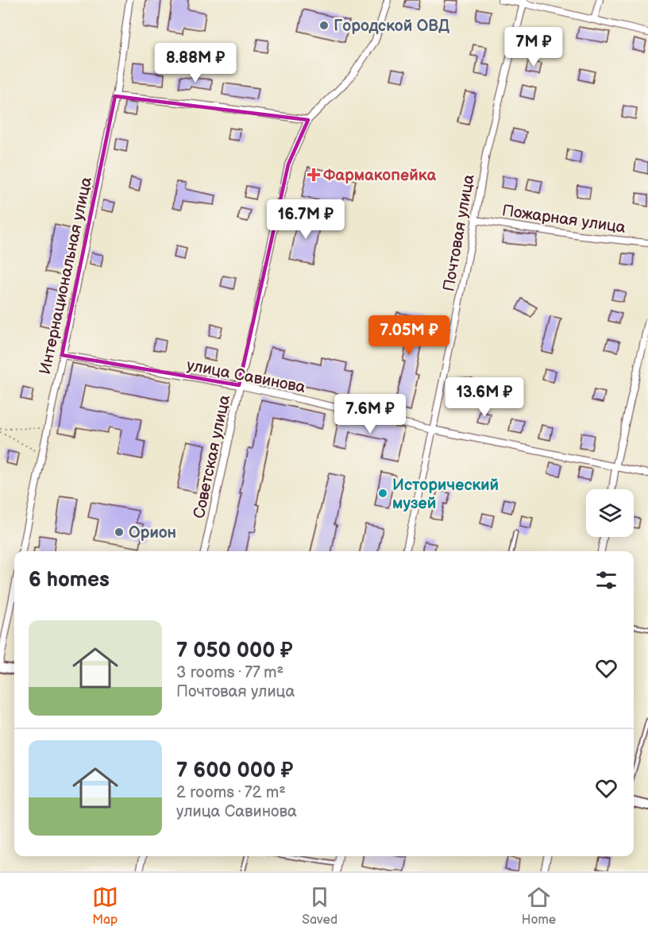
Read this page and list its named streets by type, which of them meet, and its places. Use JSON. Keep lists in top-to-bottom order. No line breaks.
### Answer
{"streets":{"street":["Пожарная улица","Почтовая улица","Интернациональная улица","улица Савинова","Советская улица"]},"crossings":[["Пожарная улица","Почтовая улица"],["Почтовая улица","улица Савинова"],["Интернациональная улица","улица Савинова"],["улица Савинова","Советская улица"]],"places":{"other":["Городской ОВД","Исторический музей","Орион"],"health":["Фармакопейка"]},"page":{"price":["7M ₽","8.88M ₽","16.7M ₽","7.05M ₽","13.6M ₽","7.6M ₽"],"heading":"6 homes","list":[{"name":"7 050 000 ₽","note":"3 rooms · 77 m² · Почтовая улица"},{"name":"7 600 000 ₽","note":"2 rooms · 72 m² · улица Савинова"}],"tabs":["Map","Saved","Home"]}}
